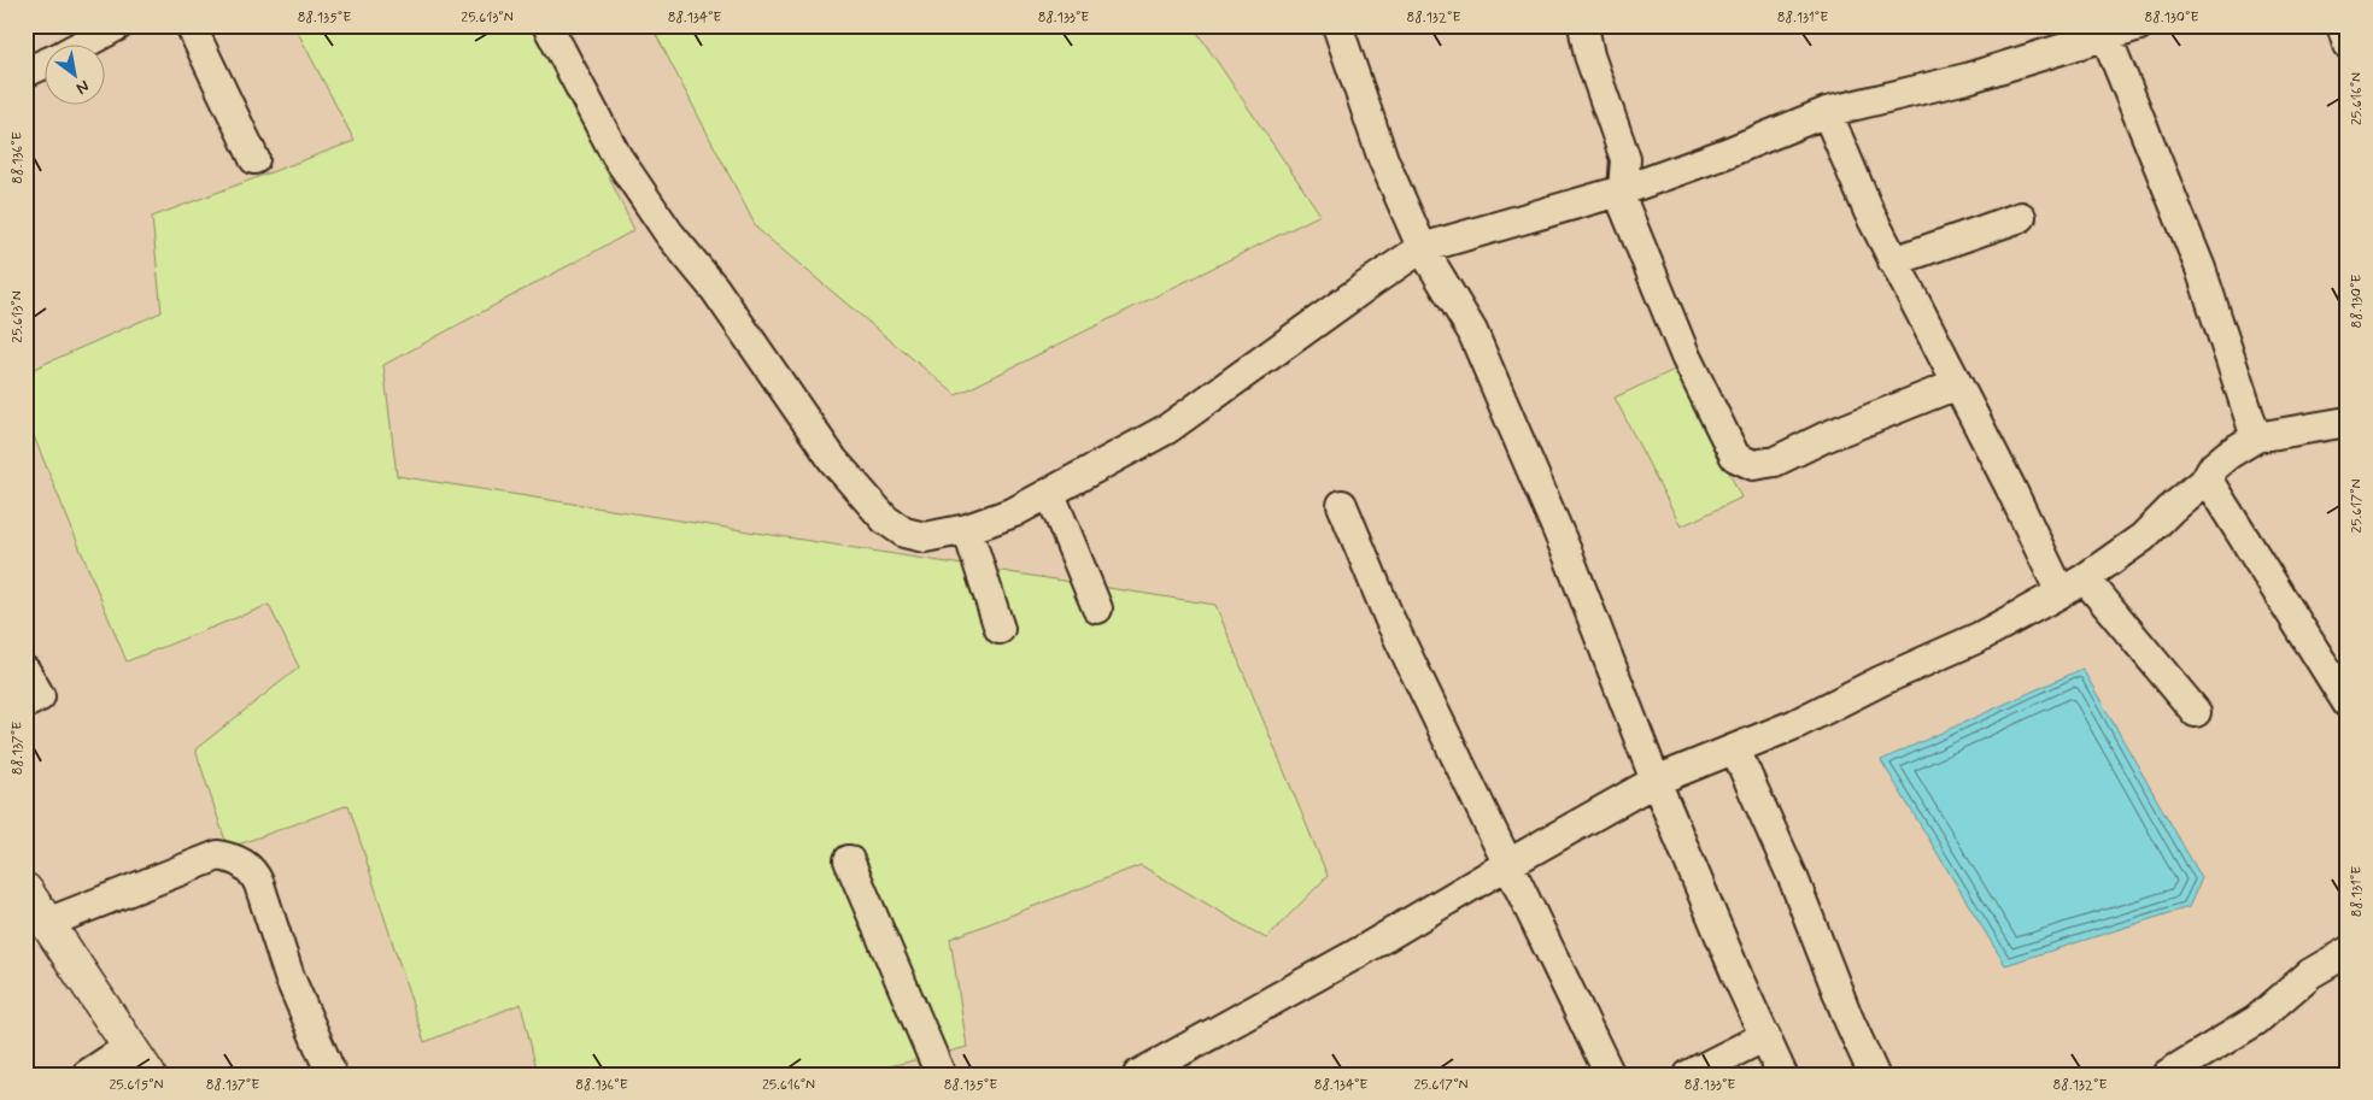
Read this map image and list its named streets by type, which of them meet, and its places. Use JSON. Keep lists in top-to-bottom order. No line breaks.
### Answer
{"north":"bottom right","coordinates":["88.135°E","25.613°N","88.134°E","88.133°E","88.132°E","88.131°E","88.130°E","25.616°N","88.136°E","25.617°N","88.137°E","25.615°N"]}
